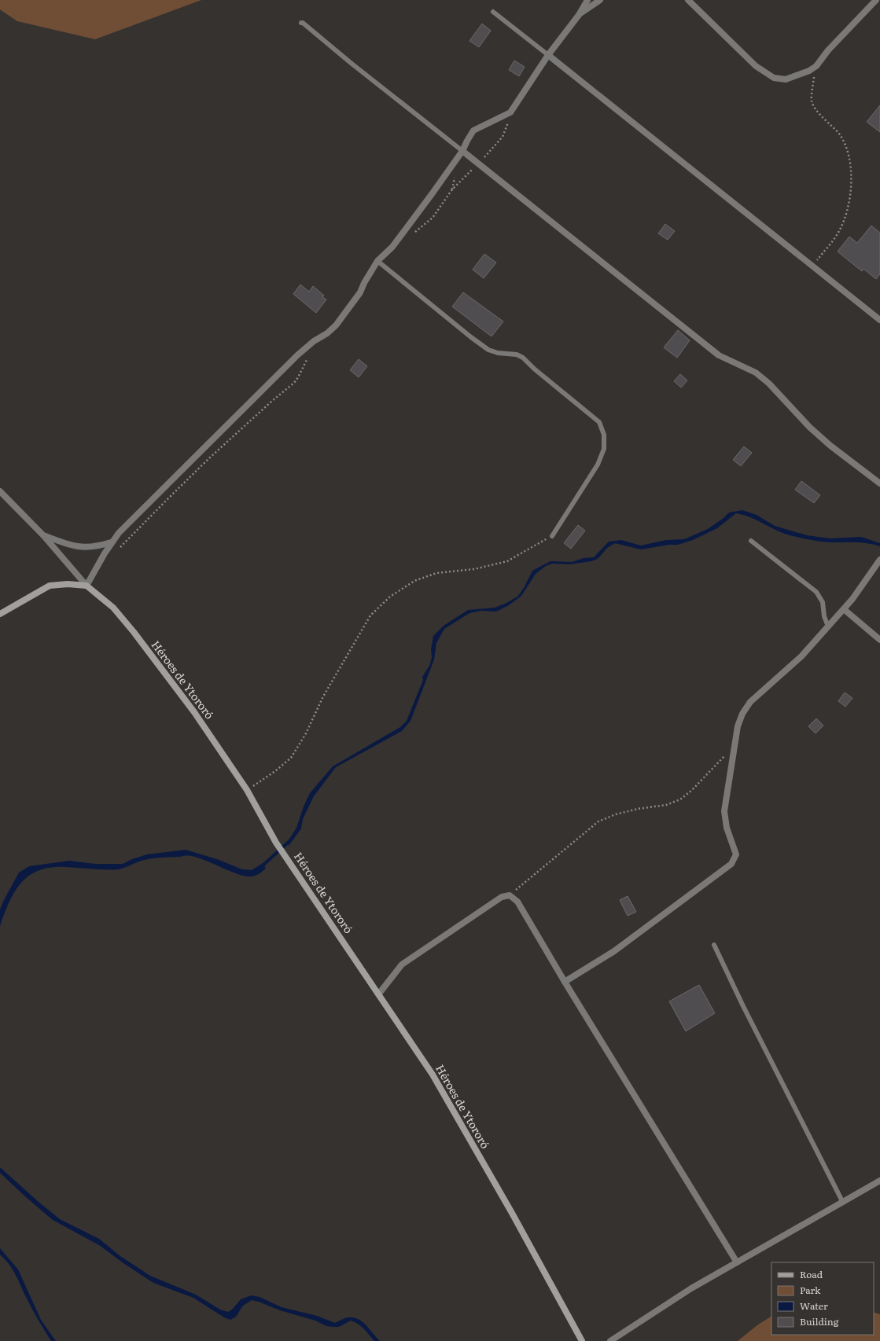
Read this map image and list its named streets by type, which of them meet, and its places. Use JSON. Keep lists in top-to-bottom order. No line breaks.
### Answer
{"streets":{"main road":["Héroes de Ytororó"]},"legend":["Road","Park","Water","Building"]}
